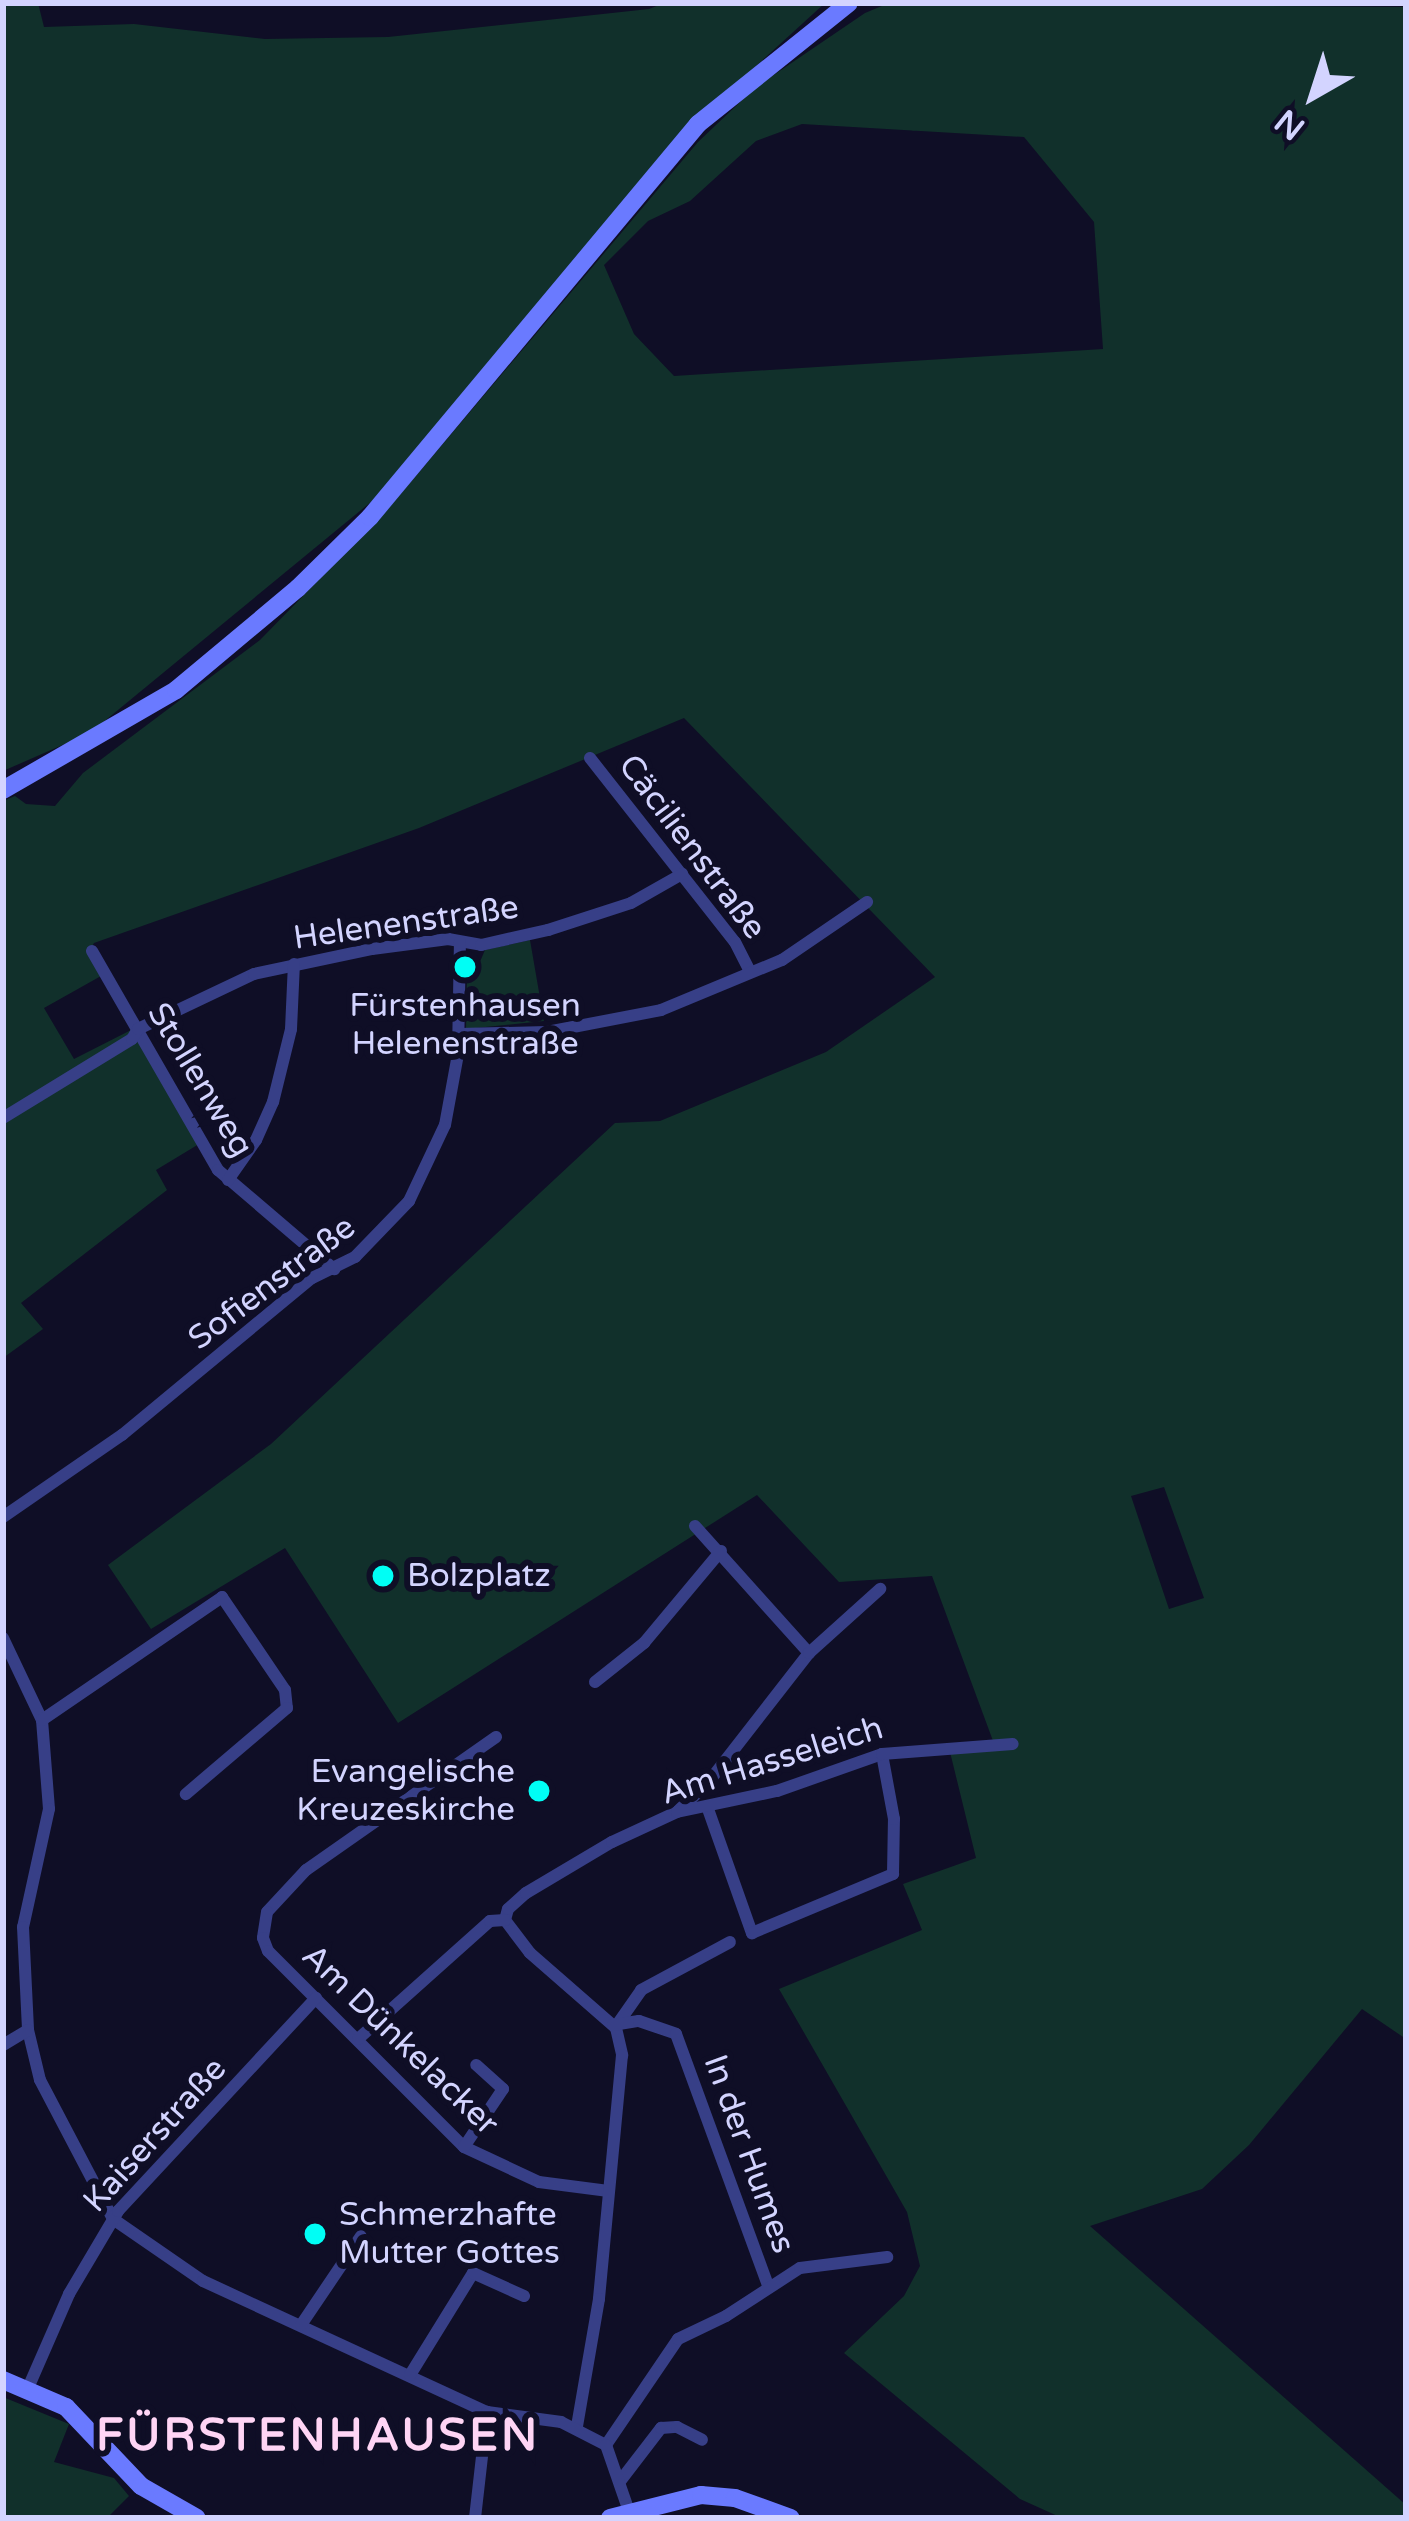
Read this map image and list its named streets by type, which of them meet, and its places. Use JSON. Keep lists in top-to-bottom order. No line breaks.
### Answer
{"streets":{"street":["Cäcilienstraße","Helenenstraße","Stollenweg","Sofienstraße","Am Hasseleich","Am Dünkelacker","Kaiserstraße","In der Humes"]},"crossings":[["Cäcilienstraße","Helenenstraße"],["Helenenstraße","Stollenweg"],["Helenenstraße","Sofienstraße"],["Stollenweg","Sofienstraße"],["Am Hasseleich","Am Dünkelacker"],["Am Dünkelacker","Kaiserstraße"]],"districts":["FÜRSTENHAUSEN"],"places":["Fürstenhausen Helenenstraße","Bolzplatz","Evangelische Kreuzeskirche","Schmerzhafte Mutter Gottes"],"north":"bottom left"}
